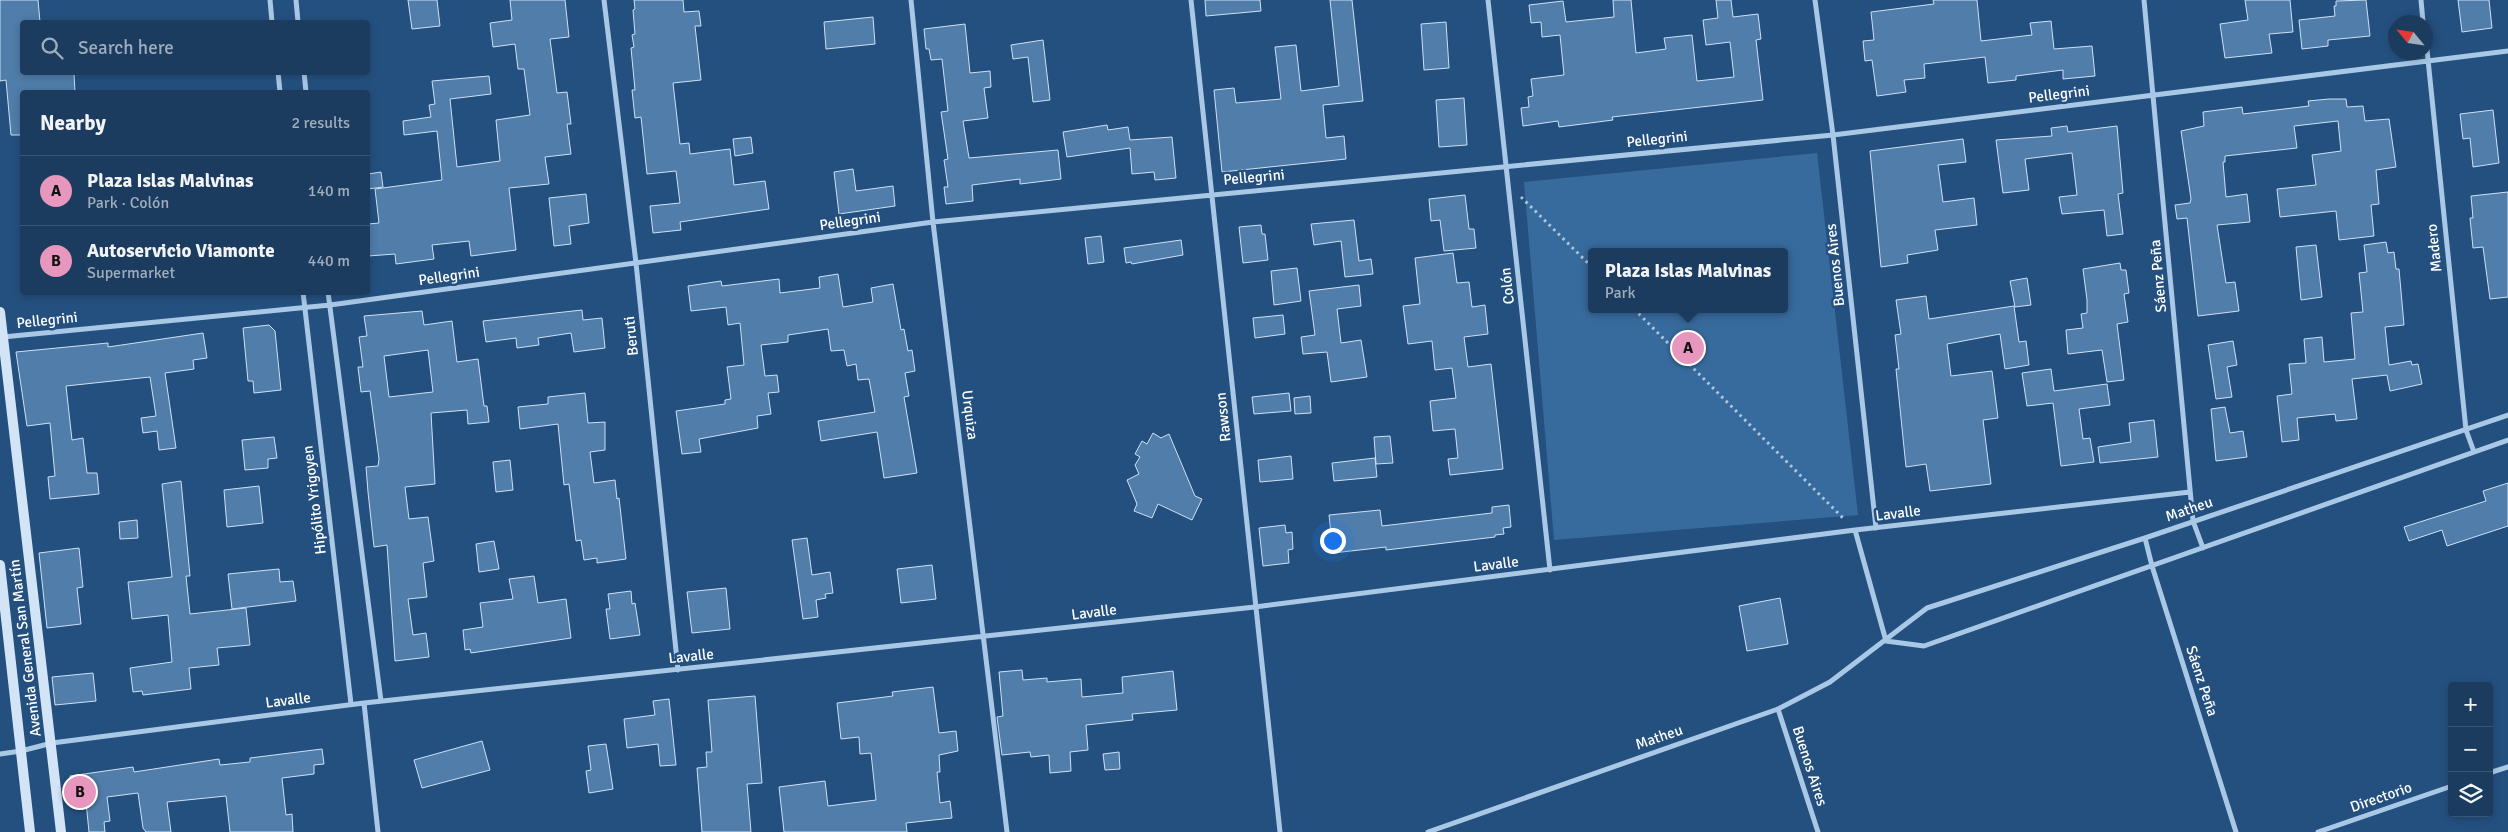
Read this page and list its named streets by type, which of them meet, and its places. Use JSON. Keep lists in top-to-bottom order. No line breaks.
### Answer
{"streets":{"main road":["Avenida General San Martín"],"street":["Pellegrini","Madero","Buenos Aires","Sáenz Peña","Colón","Beruti","Urquiza","Rawson","Hipólito Yrigoyen","Matheu","Lavalle","Directorio"]},"crossings":[["Pellegrini","Buenos Aires"],["Pellegrini","Sáenz Peña"],["Pellegrini","Colón"],["Pellegrini","Beruti"],["Pellegrini","Urquiza"],["Pellegrini","Rawson"],["Pellegrini","Hipólito Yrigoyen"],["Pellegrini","Avenida General San Martín"],["Madero","Matheu"],["Buenos Aires","Matheu"],["Buenos Aires","Lavalle"],["Sáenz Peña","Matheu"],["Sáenz Peña","Lavalle"],["Colón","Lavalle"],["Beruti","Lavalle"],["Urquiza","Lavalle"],["Rawson","Lavalle"],["Hipólito Yrigoyen","Lavalle"],["Lavalle","Avenida General San Martín"]],"north":"top left","page":{"search":"Search here","heading":["Nearby","2 results"],"list":[{"mark":"A","name":"Plaza Islas Malvinas","note":"Park · Colón","value":"140 m"},{"mark":"B","name":"Autoservicio Viamonte","note":"Supermarket","value":"440 m"}],"popup":["Plaza Islas Malvinas","Park"],"pins":["A","B"],"map_buttons":["+","−"]}}
